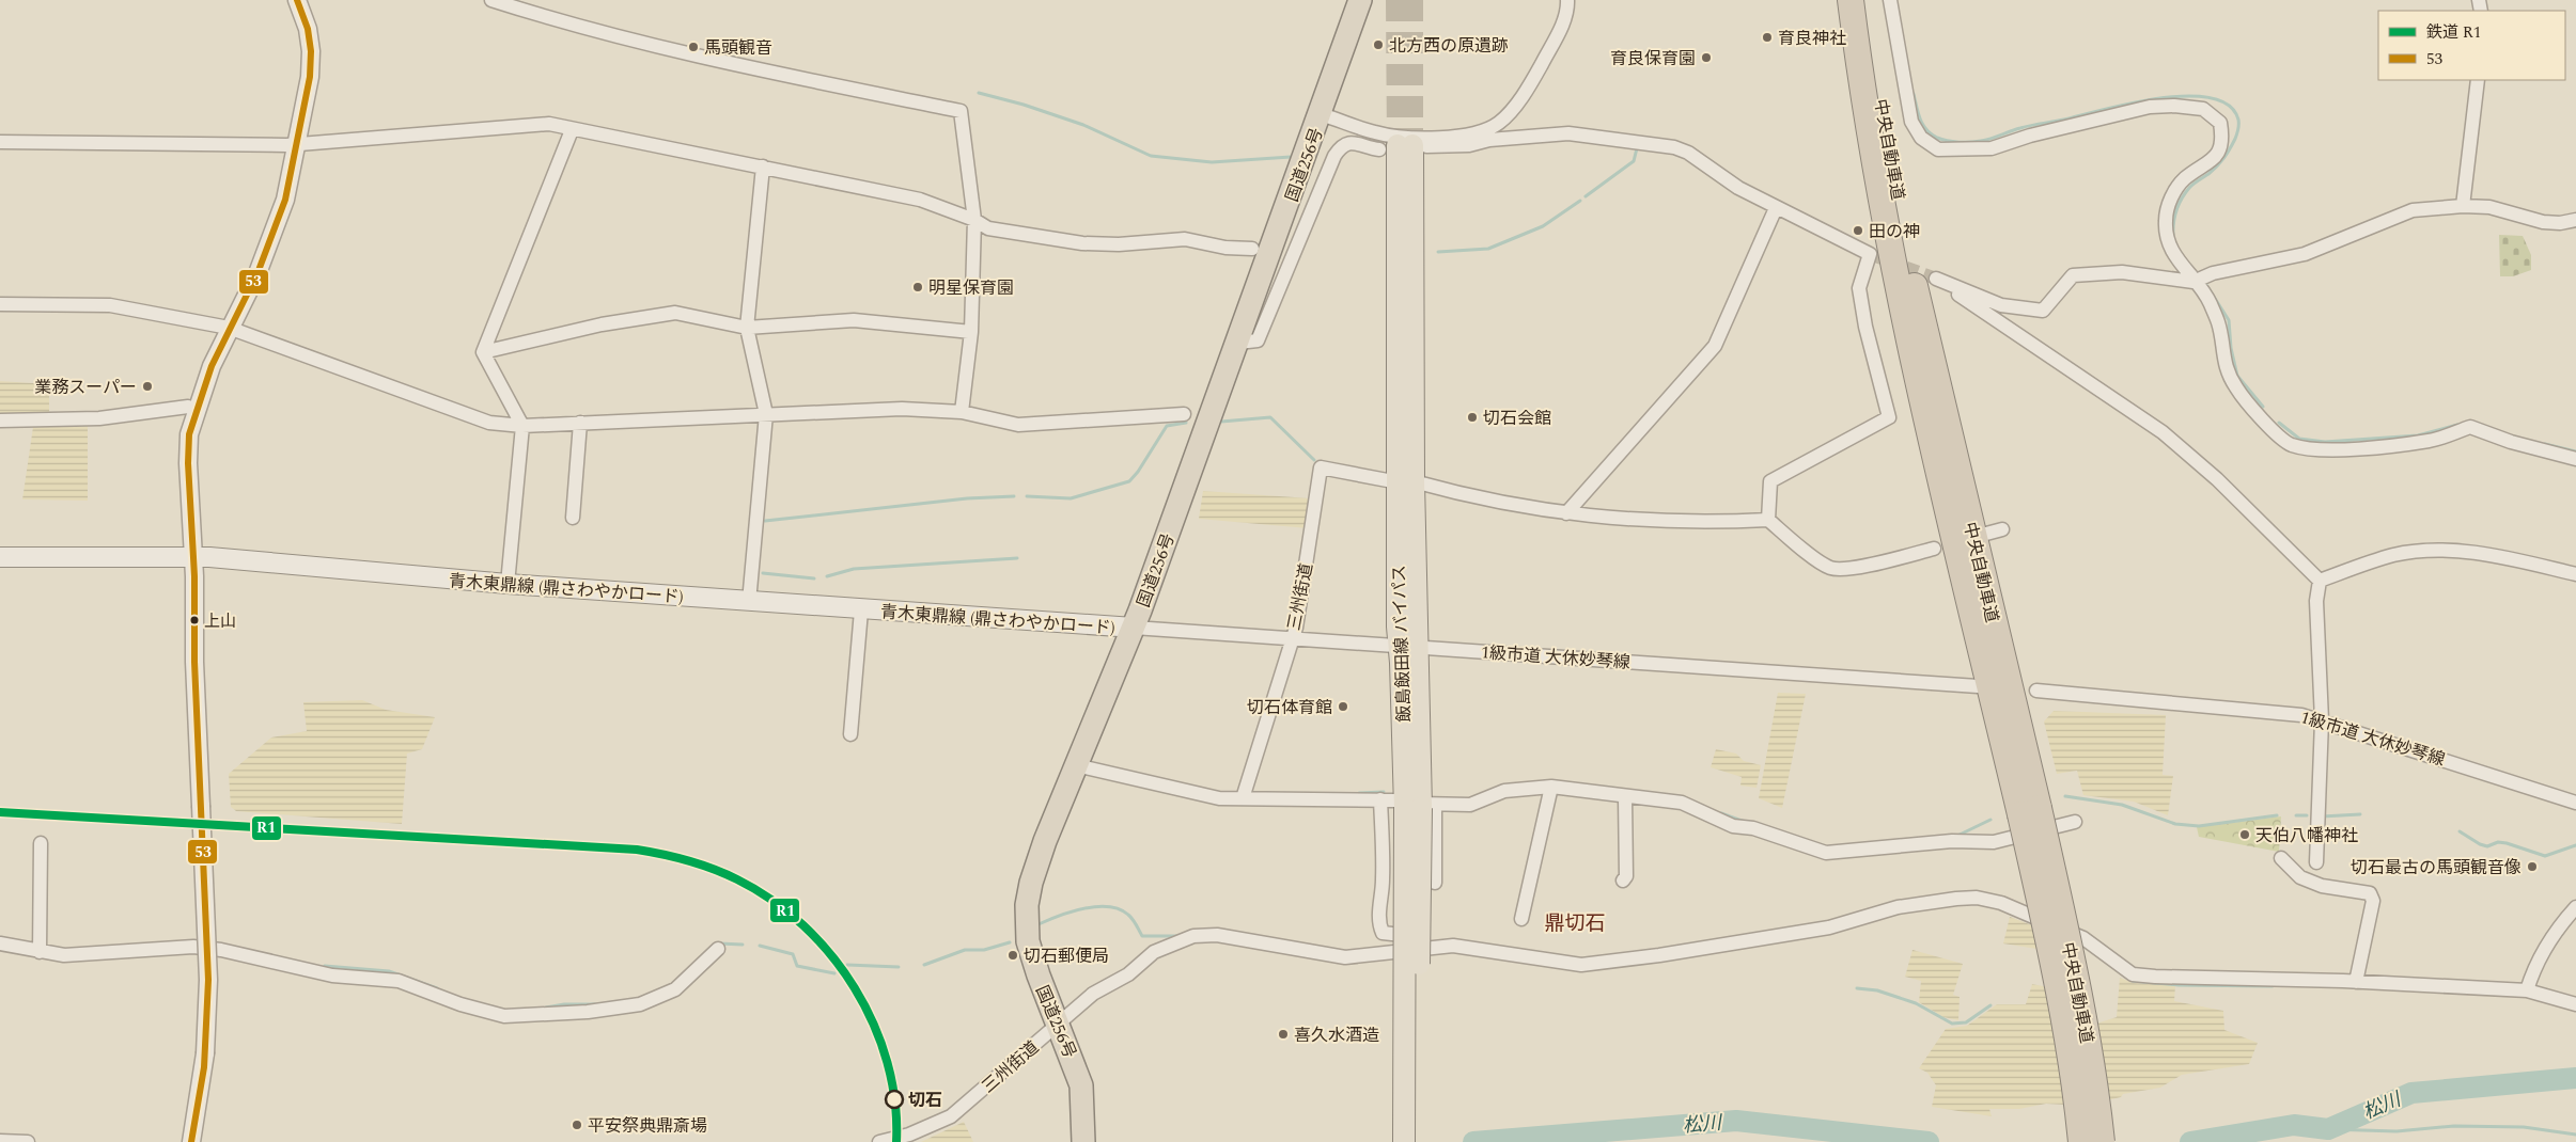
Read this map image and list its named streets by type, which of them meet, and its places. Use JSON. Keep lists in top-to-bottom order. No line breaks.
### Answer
{"streets":{"highway":["中央自動車道","国道256号"],"main road":["青木東鼎線 (鼎さわやかロード)","飯島飯田線 バイパス"],"street":["三州街道","1級市道 大休妙琴線"]},"crossings":[["国道256号","青木東鼎線 (鼎さわやかロード)"],["国道256号","三州街道"],["国道256号","1級市道 大休妙琴線"],["青木東鼎線 (鼎さわやかロード)","1級市道 大休妙琴線"],["三州街道","飯島飯田線 バイパス"],["三州街道","1級市道 大休妙琴線"],["飯島飯田線 バイパス","1級市道 大休妙琴線"]],"districts":["鼎切石"],"water":["松川"],"places":["育良神社","北方西の原遺跡","馬頭観音","育良保育園","田の神","明星保育園","業務スーパー","切石会館","上山","切石体育館","天伯八幡神社","切石最古の馬頭観音像","切石郵便局","喜久水酒造","切石","平安祭典鼎斎場"],"lines":["transit line 53","rail line R1"],"legend":["鉄道 R1","53"]}
